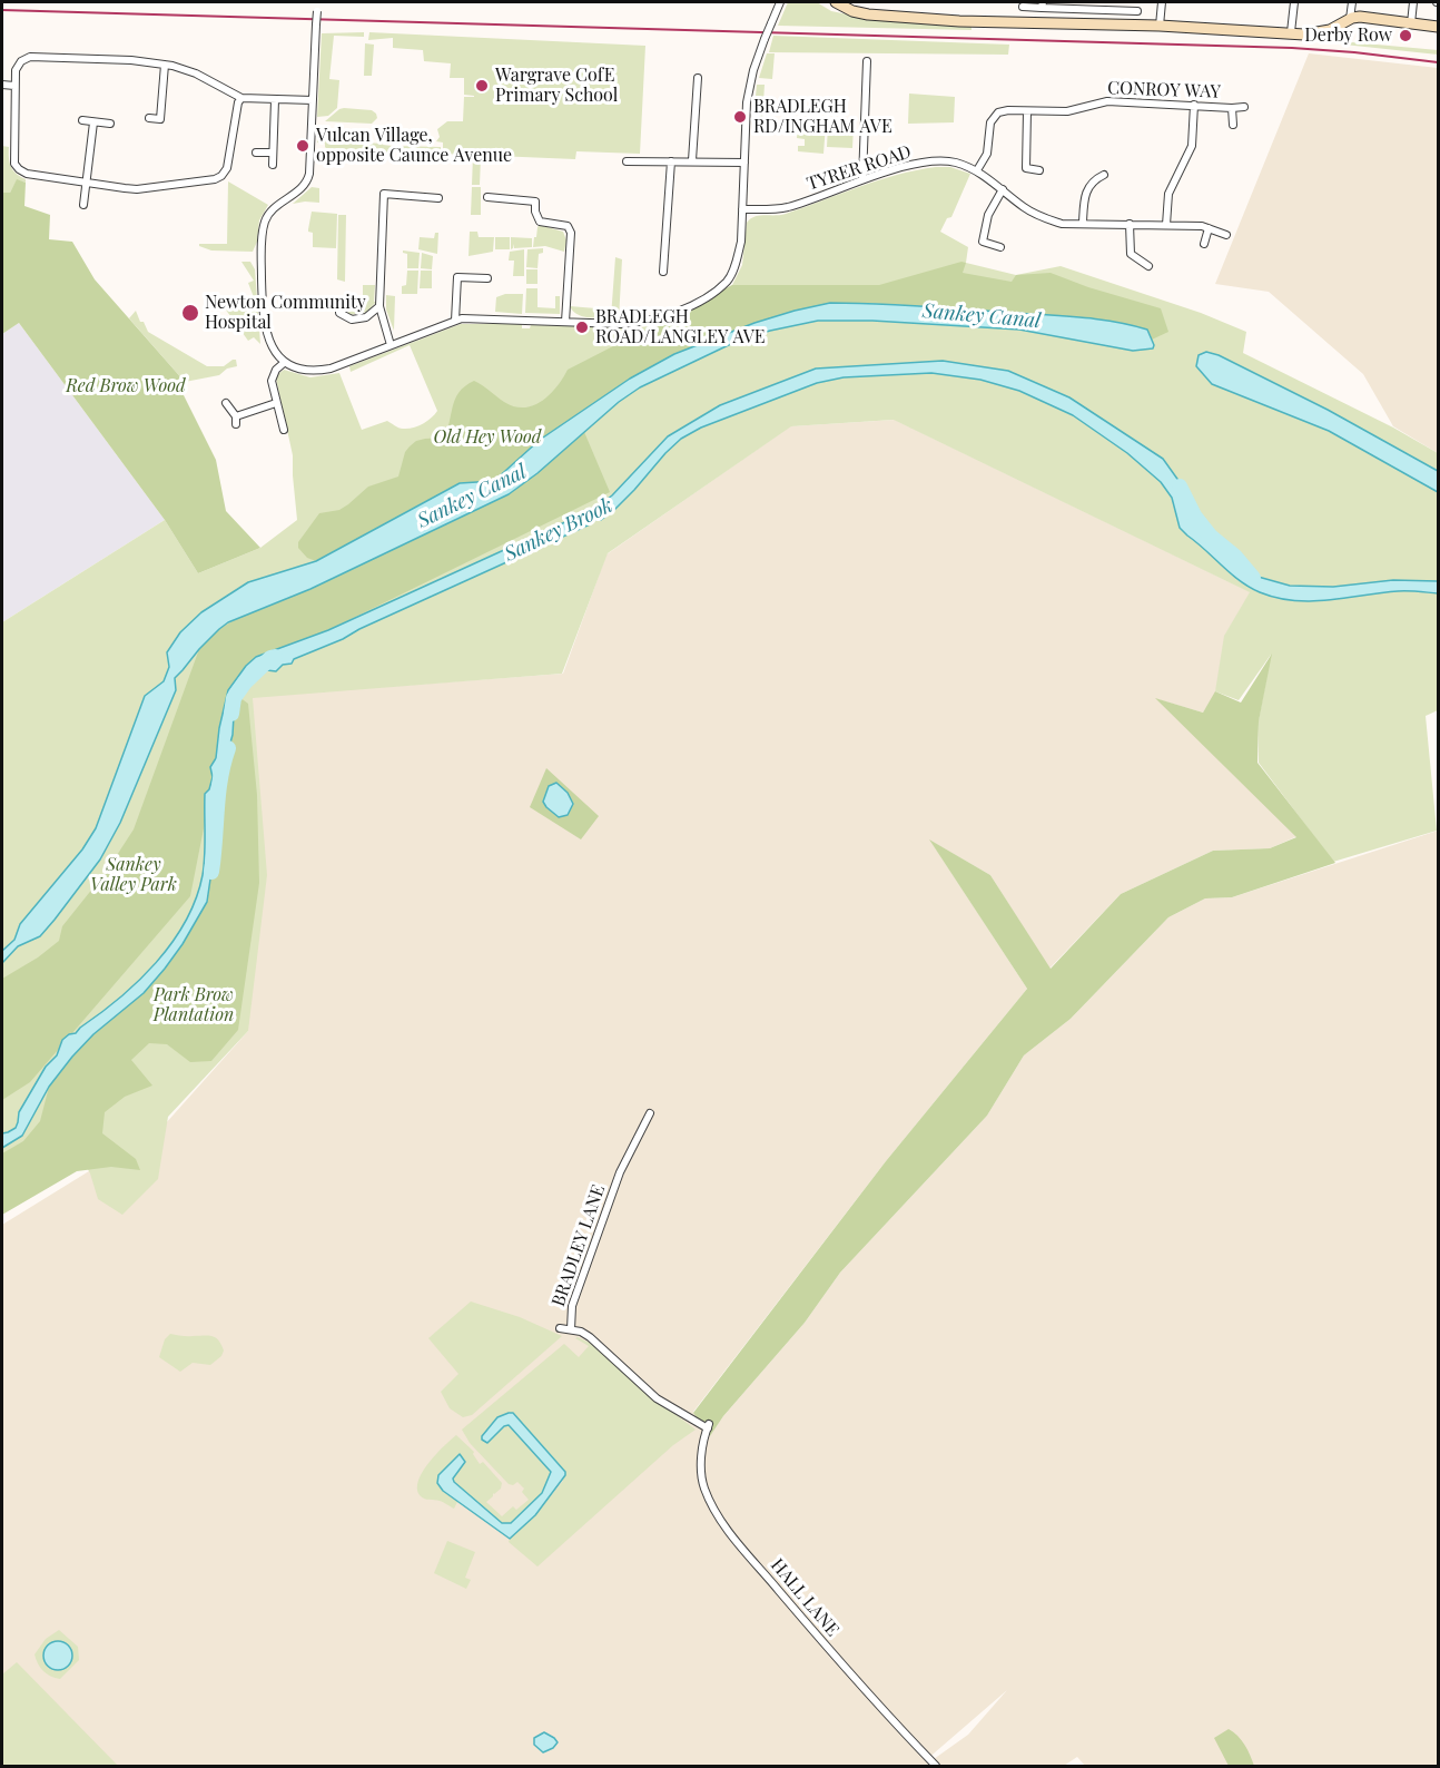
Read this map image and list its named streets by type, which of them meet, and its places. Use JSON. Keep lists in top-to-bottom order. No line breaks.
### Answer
{"streets":{"street":["CONROY WAY","TYRER ROAD","BRADLEY LANE","HALL LANE"]},"crossings":[["CONROY WAY","TYRER ROAD"],["BRADLEY LANE","HALL LANE"]],"water":["Sankey Canal","Sankey Brook"],"parks":["Red Brow Wood","Old Hey Wood","Sankey Valley Park","Park Brow Plantation"],"places":["Derby Row","Wargrave CofE Primary School","BRADLEGH RD/INGHAM AVE","Vulcan Village, opposite Caunce Avenue","Newton Community Hospital","BRADLEGH ROAD/LANGLEY AVE"]}
